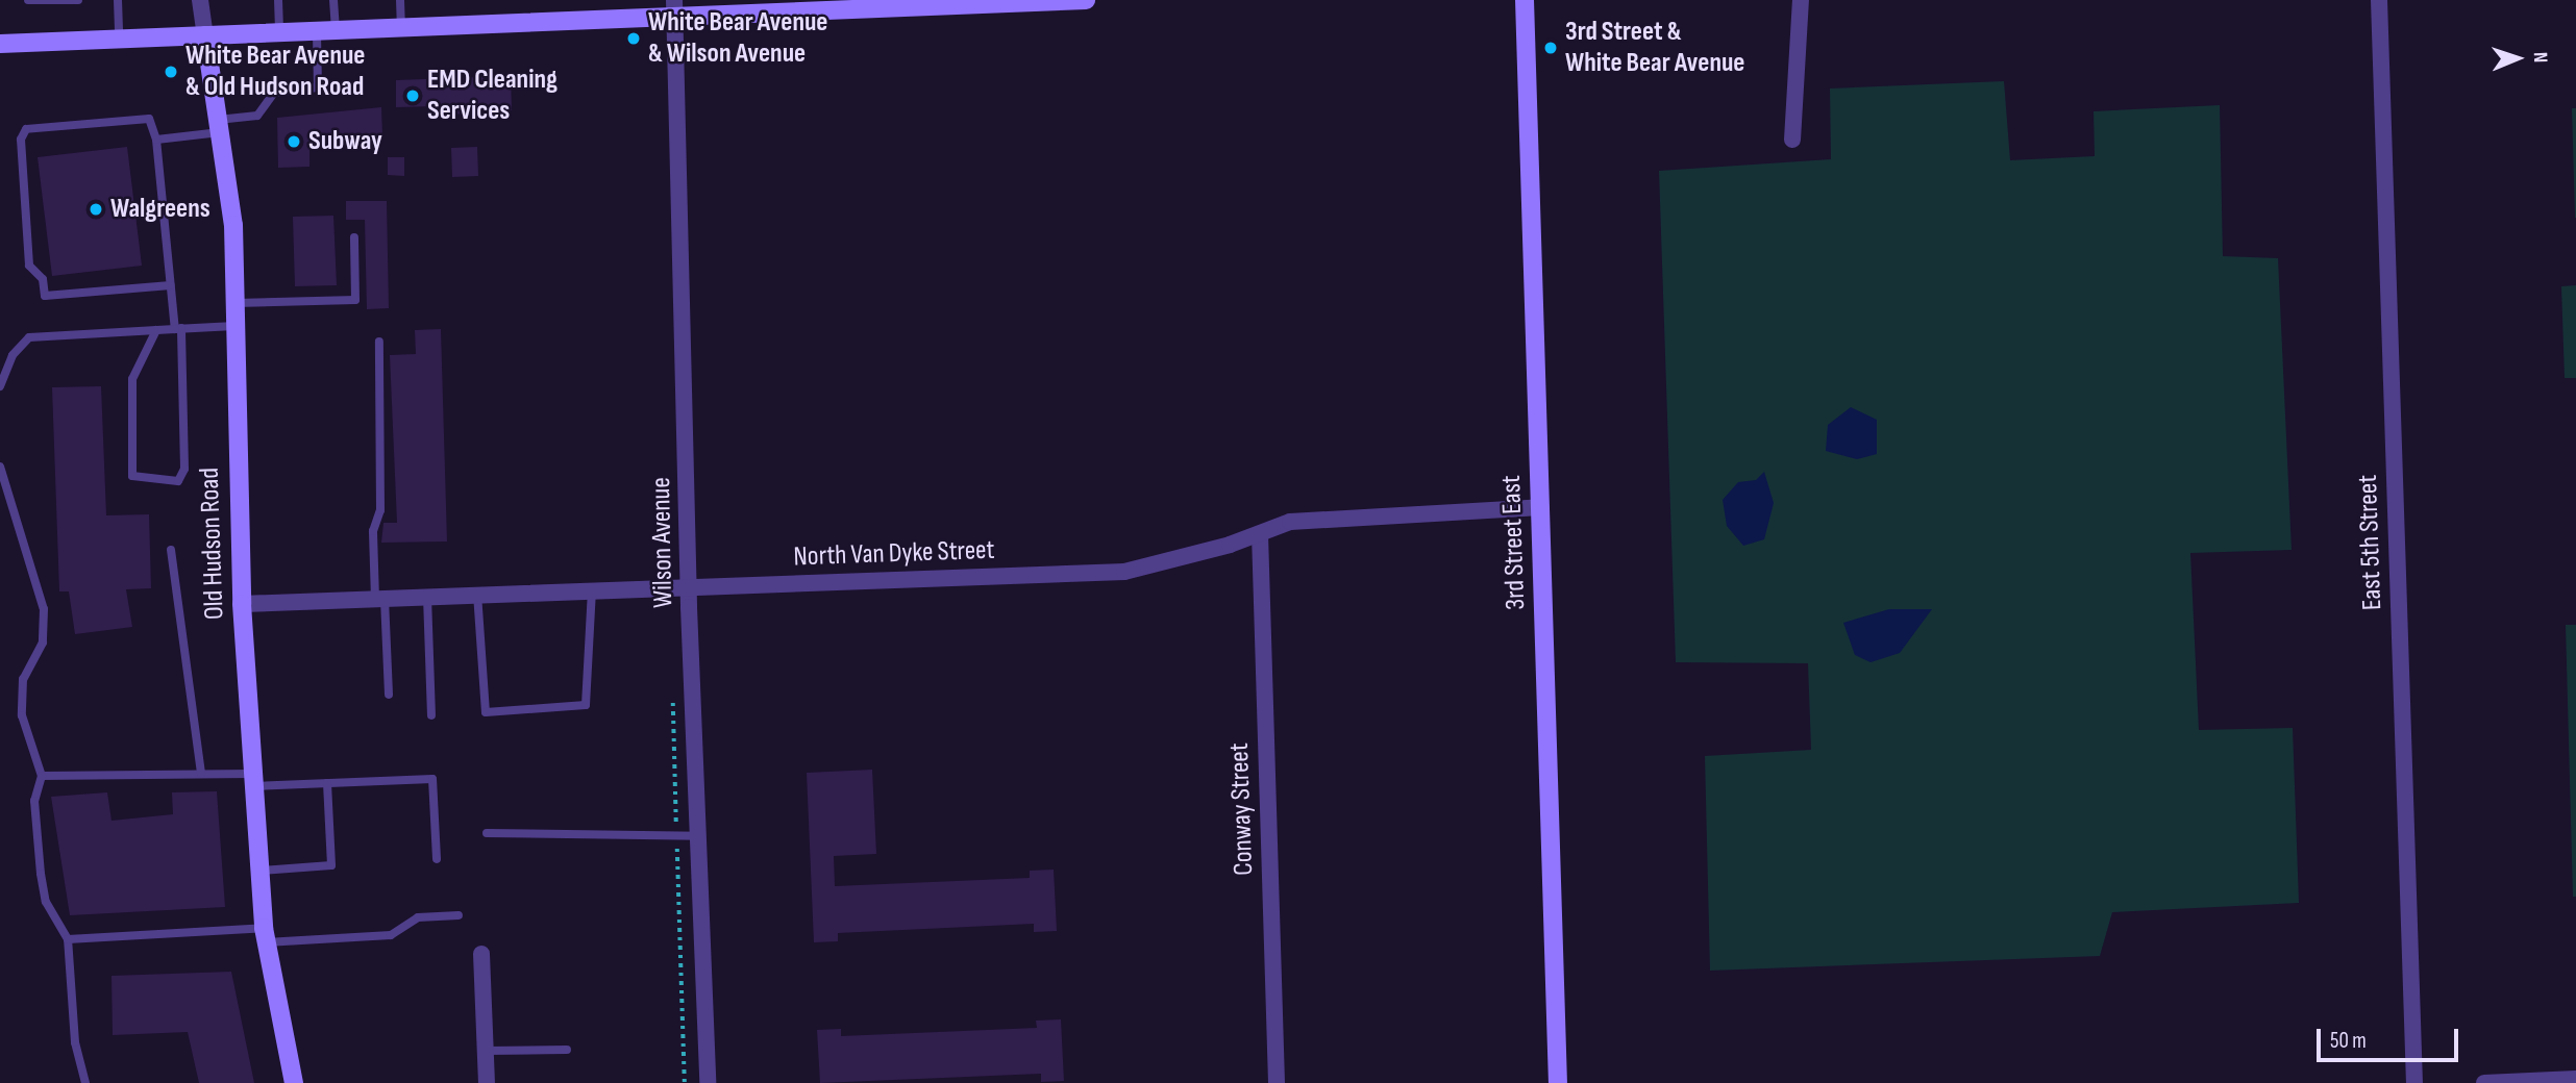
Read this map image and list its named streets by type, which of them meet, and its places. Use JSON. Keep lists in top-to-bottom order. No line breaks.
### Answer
{"streets":{"street":["Wilson Avenue","3rd Street East","East 5th Street","Old Hudson Road","North Van Dyke Street","Conway Street"]},"crossings":[["Wilson Avenue","North Van Dyke Street"],["3rd Street East","North Van Dyke Street"],["Old Hudson Road","North Van Dyke Street"],["North Van Dyke Street","Conway Street"]],"places":["White Bear Avenue & Wilson Avenue","3rd Street & White Bear Avenue","White Bear Avenue & Old Hudson Road","EMD Cleaning Services","Subway","Walgreens"],"scale_bar":"50 m","north":"right"}
